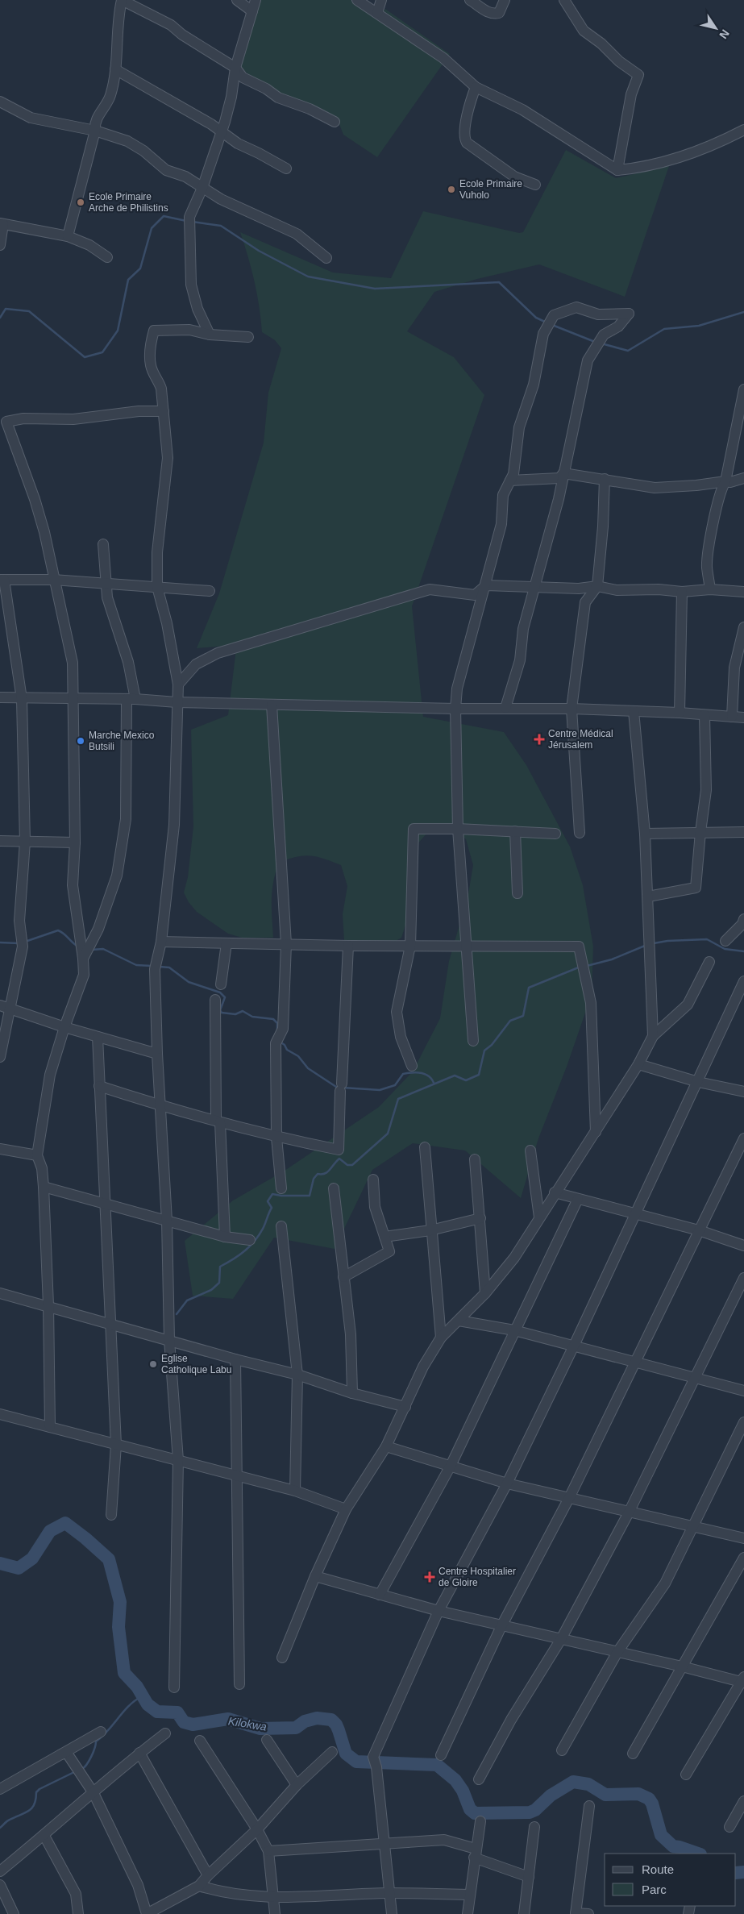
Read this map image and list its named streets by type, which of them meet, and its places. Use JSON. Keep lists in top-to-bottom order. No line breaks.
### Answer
{"water":["Kilokwa"],"places":{"other":["Ecole Primaire Vuholo","Ecole Primaire Arche de Philistins","Marche Mexico Butsili","Eglise Catholique Labu"],"health":["Centre Médical Jérusalem","Centre Hospitalier de Gloire"]},"legend":["Route","Parc"],"north":"bottom right"}
